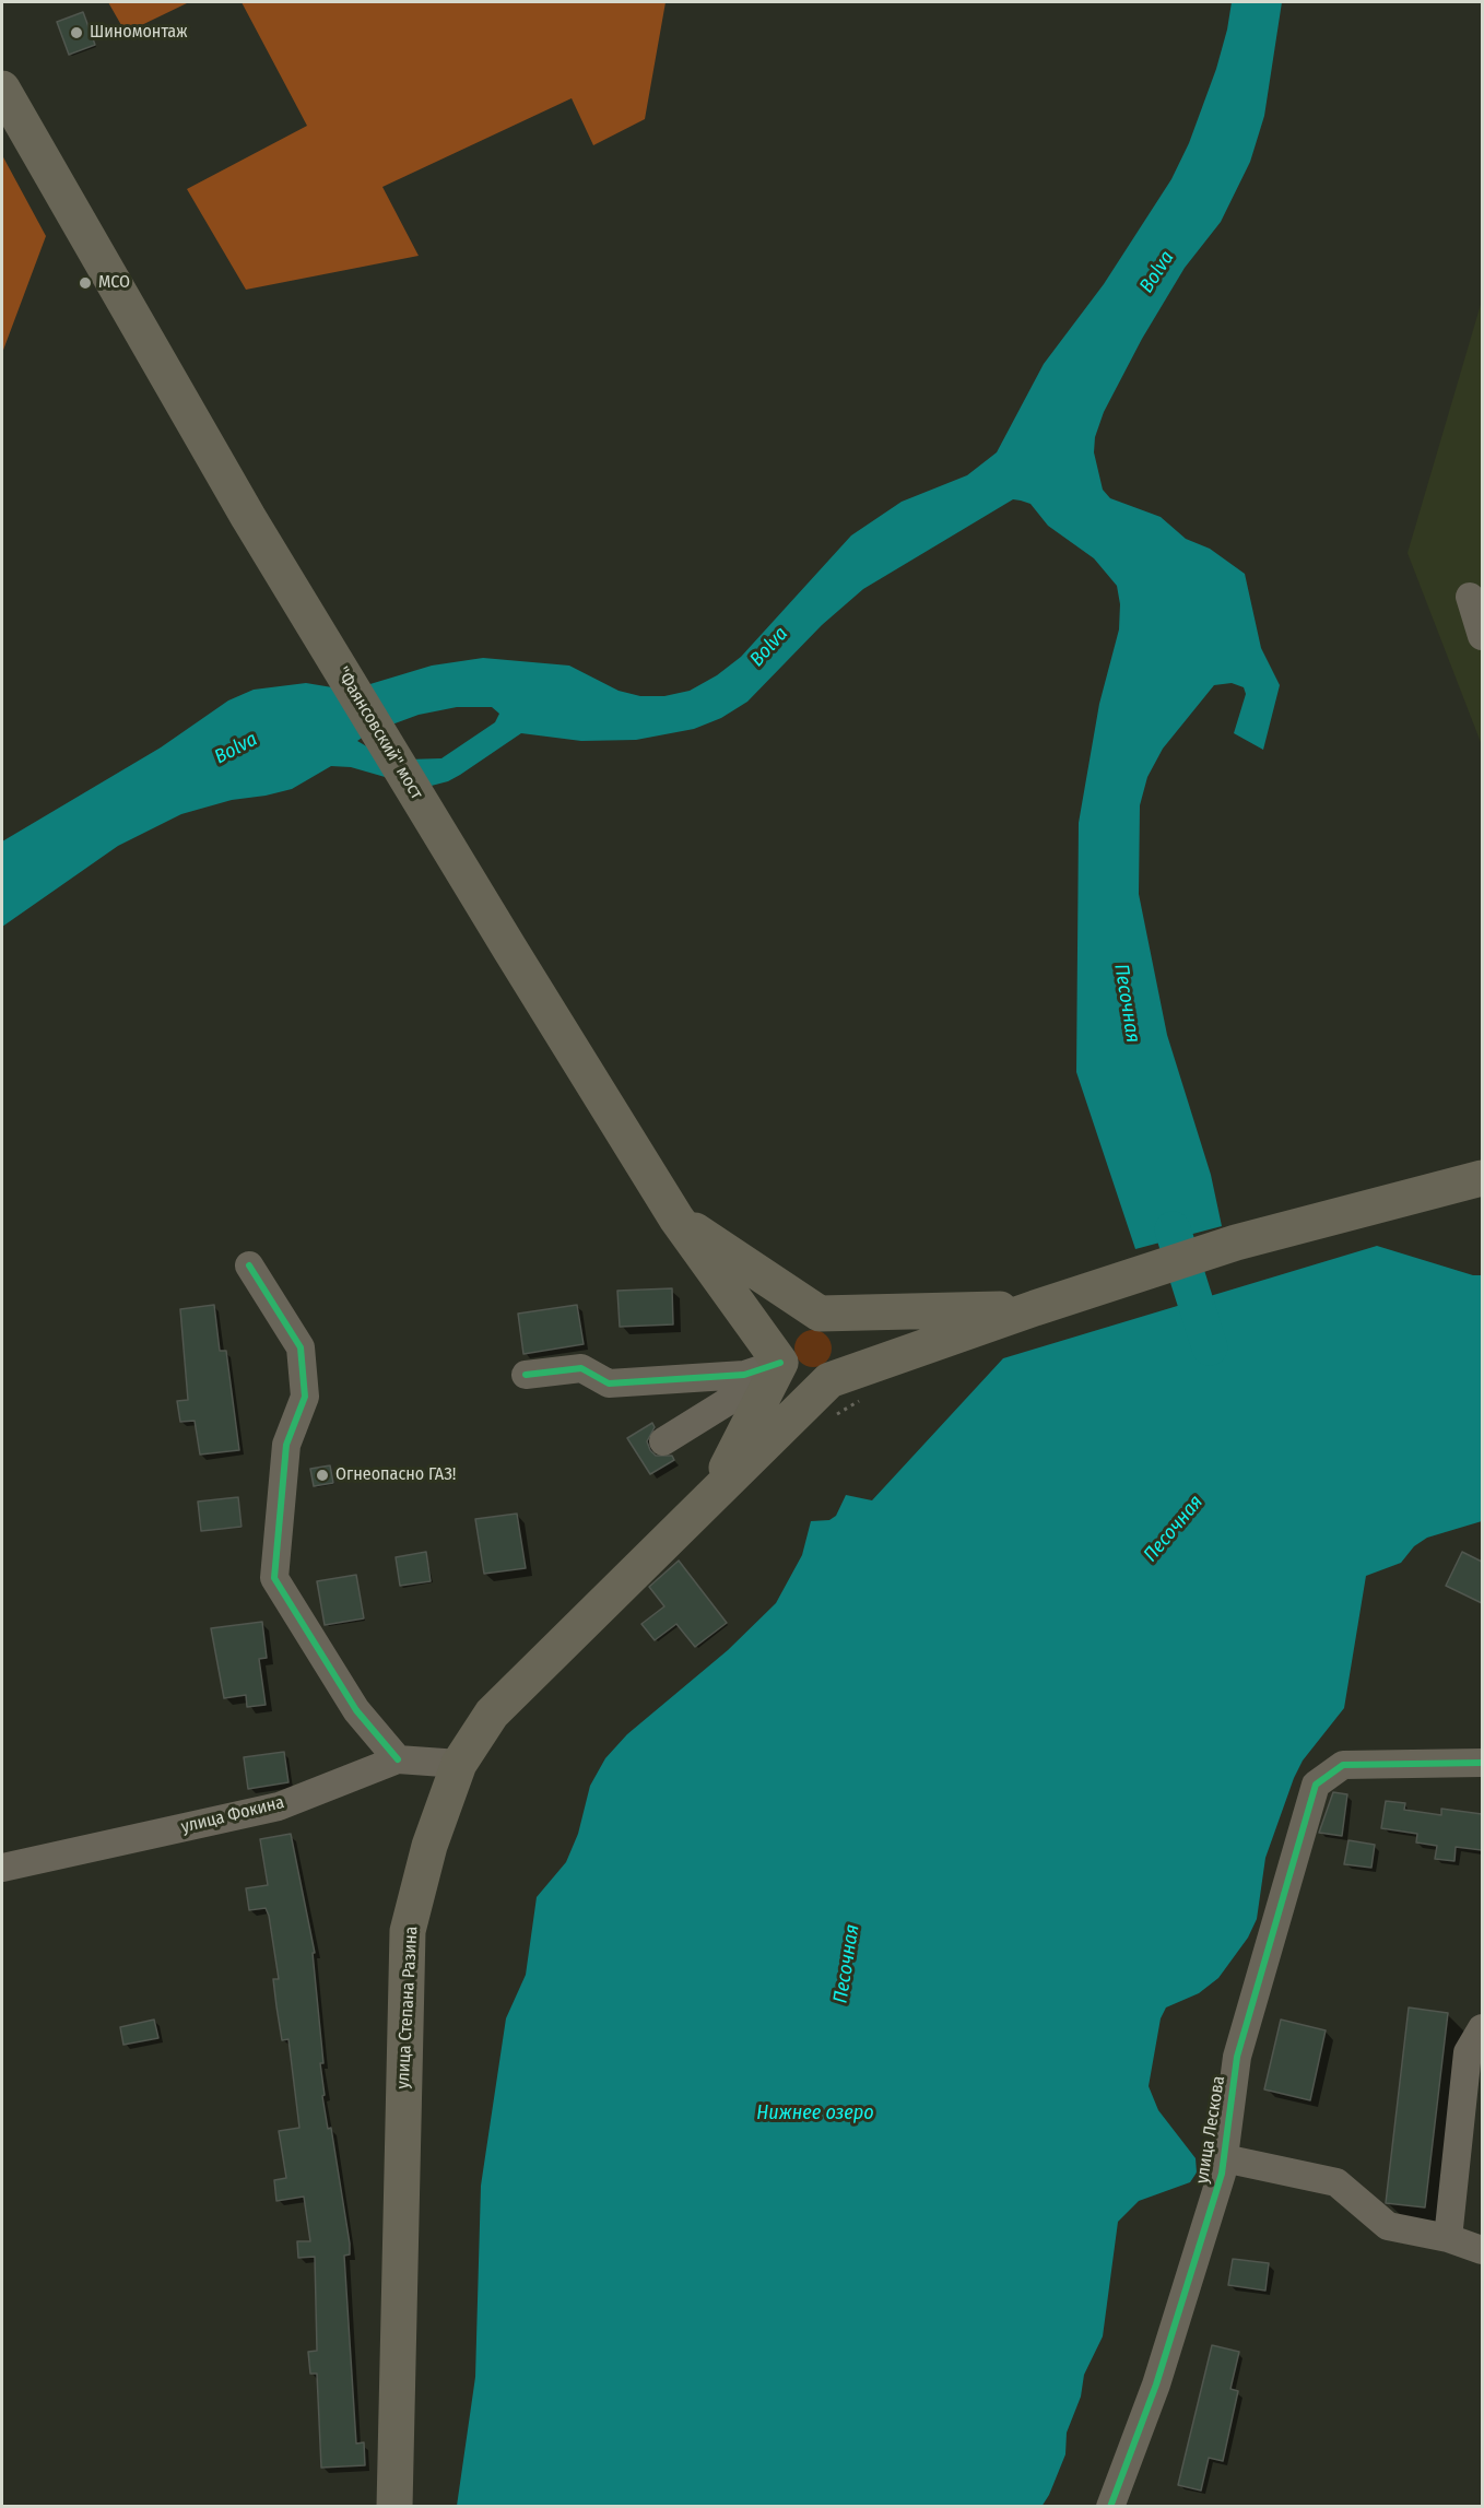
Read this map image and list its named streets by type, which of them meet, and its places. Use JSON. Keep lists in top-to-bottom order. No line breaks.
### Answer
{"streets":{"main road":["\"Фаянсовский\" мост","улица Степана Разина"],"street":["улица Фокина","улица Лескова"]},"crossings":[["\"Фаянсовский\" мост","улица Степана Разина"],["улица Фокина","улица Степана Разина"]],"water":["Bolva","Песочная","Нижнее озеро"],"places":["Шиномонтаж","МСО","Огнеопасно ГАЗ!"]}
